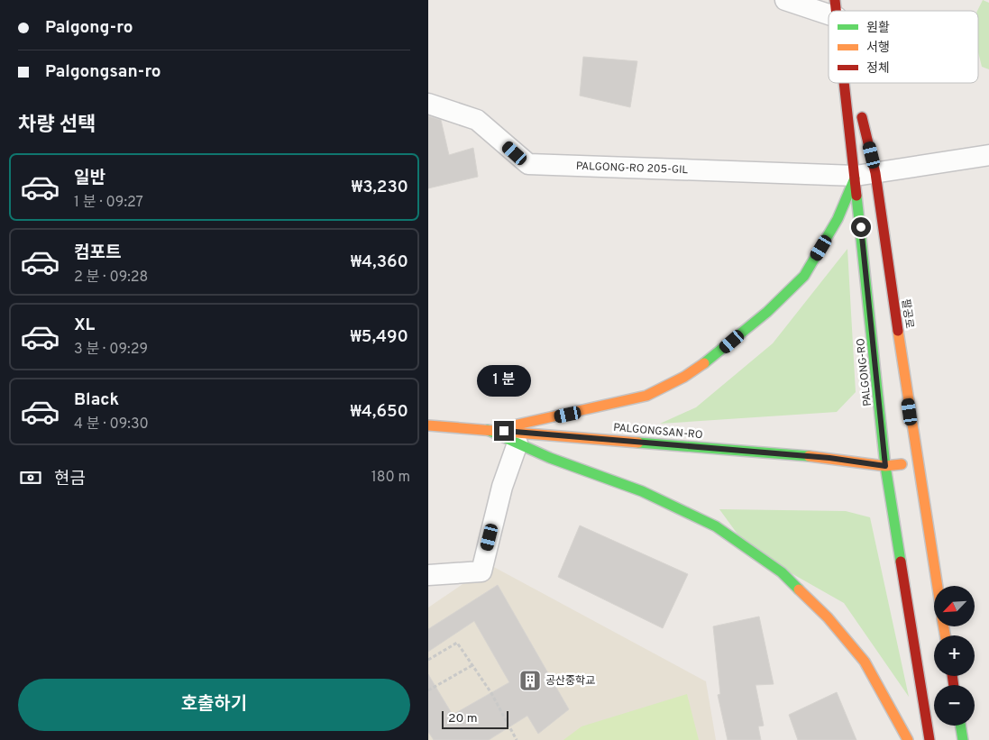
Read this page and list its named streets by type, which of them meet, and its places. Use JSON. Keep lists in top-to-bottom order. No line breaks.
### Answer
{"streets":{"main road":["팔공로","PALGONG-RO","PALGONGSAN-RO"],"street":["PALGONG-RO 205-GIL"]},"crossings":[["PALGONG-RO 205-GIL","팔공로"],["PALGONG-RO 205-GIL","PALGONG-RO"],["팔공로","PALGONGSAN-RO"],["PALGONG-RO","PALGONGSAN-RO"]],"places":{"building":["공산중학교"]},"legend":["원활","서행","정체"],"scale_bar":"20 m","north":"bottom left","page":{"banner":["Palgong-ro","Palgongsan-ro"],"heading":"차량 선택","list":[{"name":"일반","note":"1 분 · 09:27","value":"₩3,230"},{"name":"컴포트","note":"2 분 · 09:28","value":"₩4,360"},{"name":"XL","note":"3 분 · 09:29","value":"₩5,490"},{"name":"Black","note":"4 분 · 09:30","value":"₩4,650"}],"bubble":"1 분","pay":["현금","180 m"],"map_buttons":["+","−"],"buttons":"호출하기","scale":"20 m"}}
